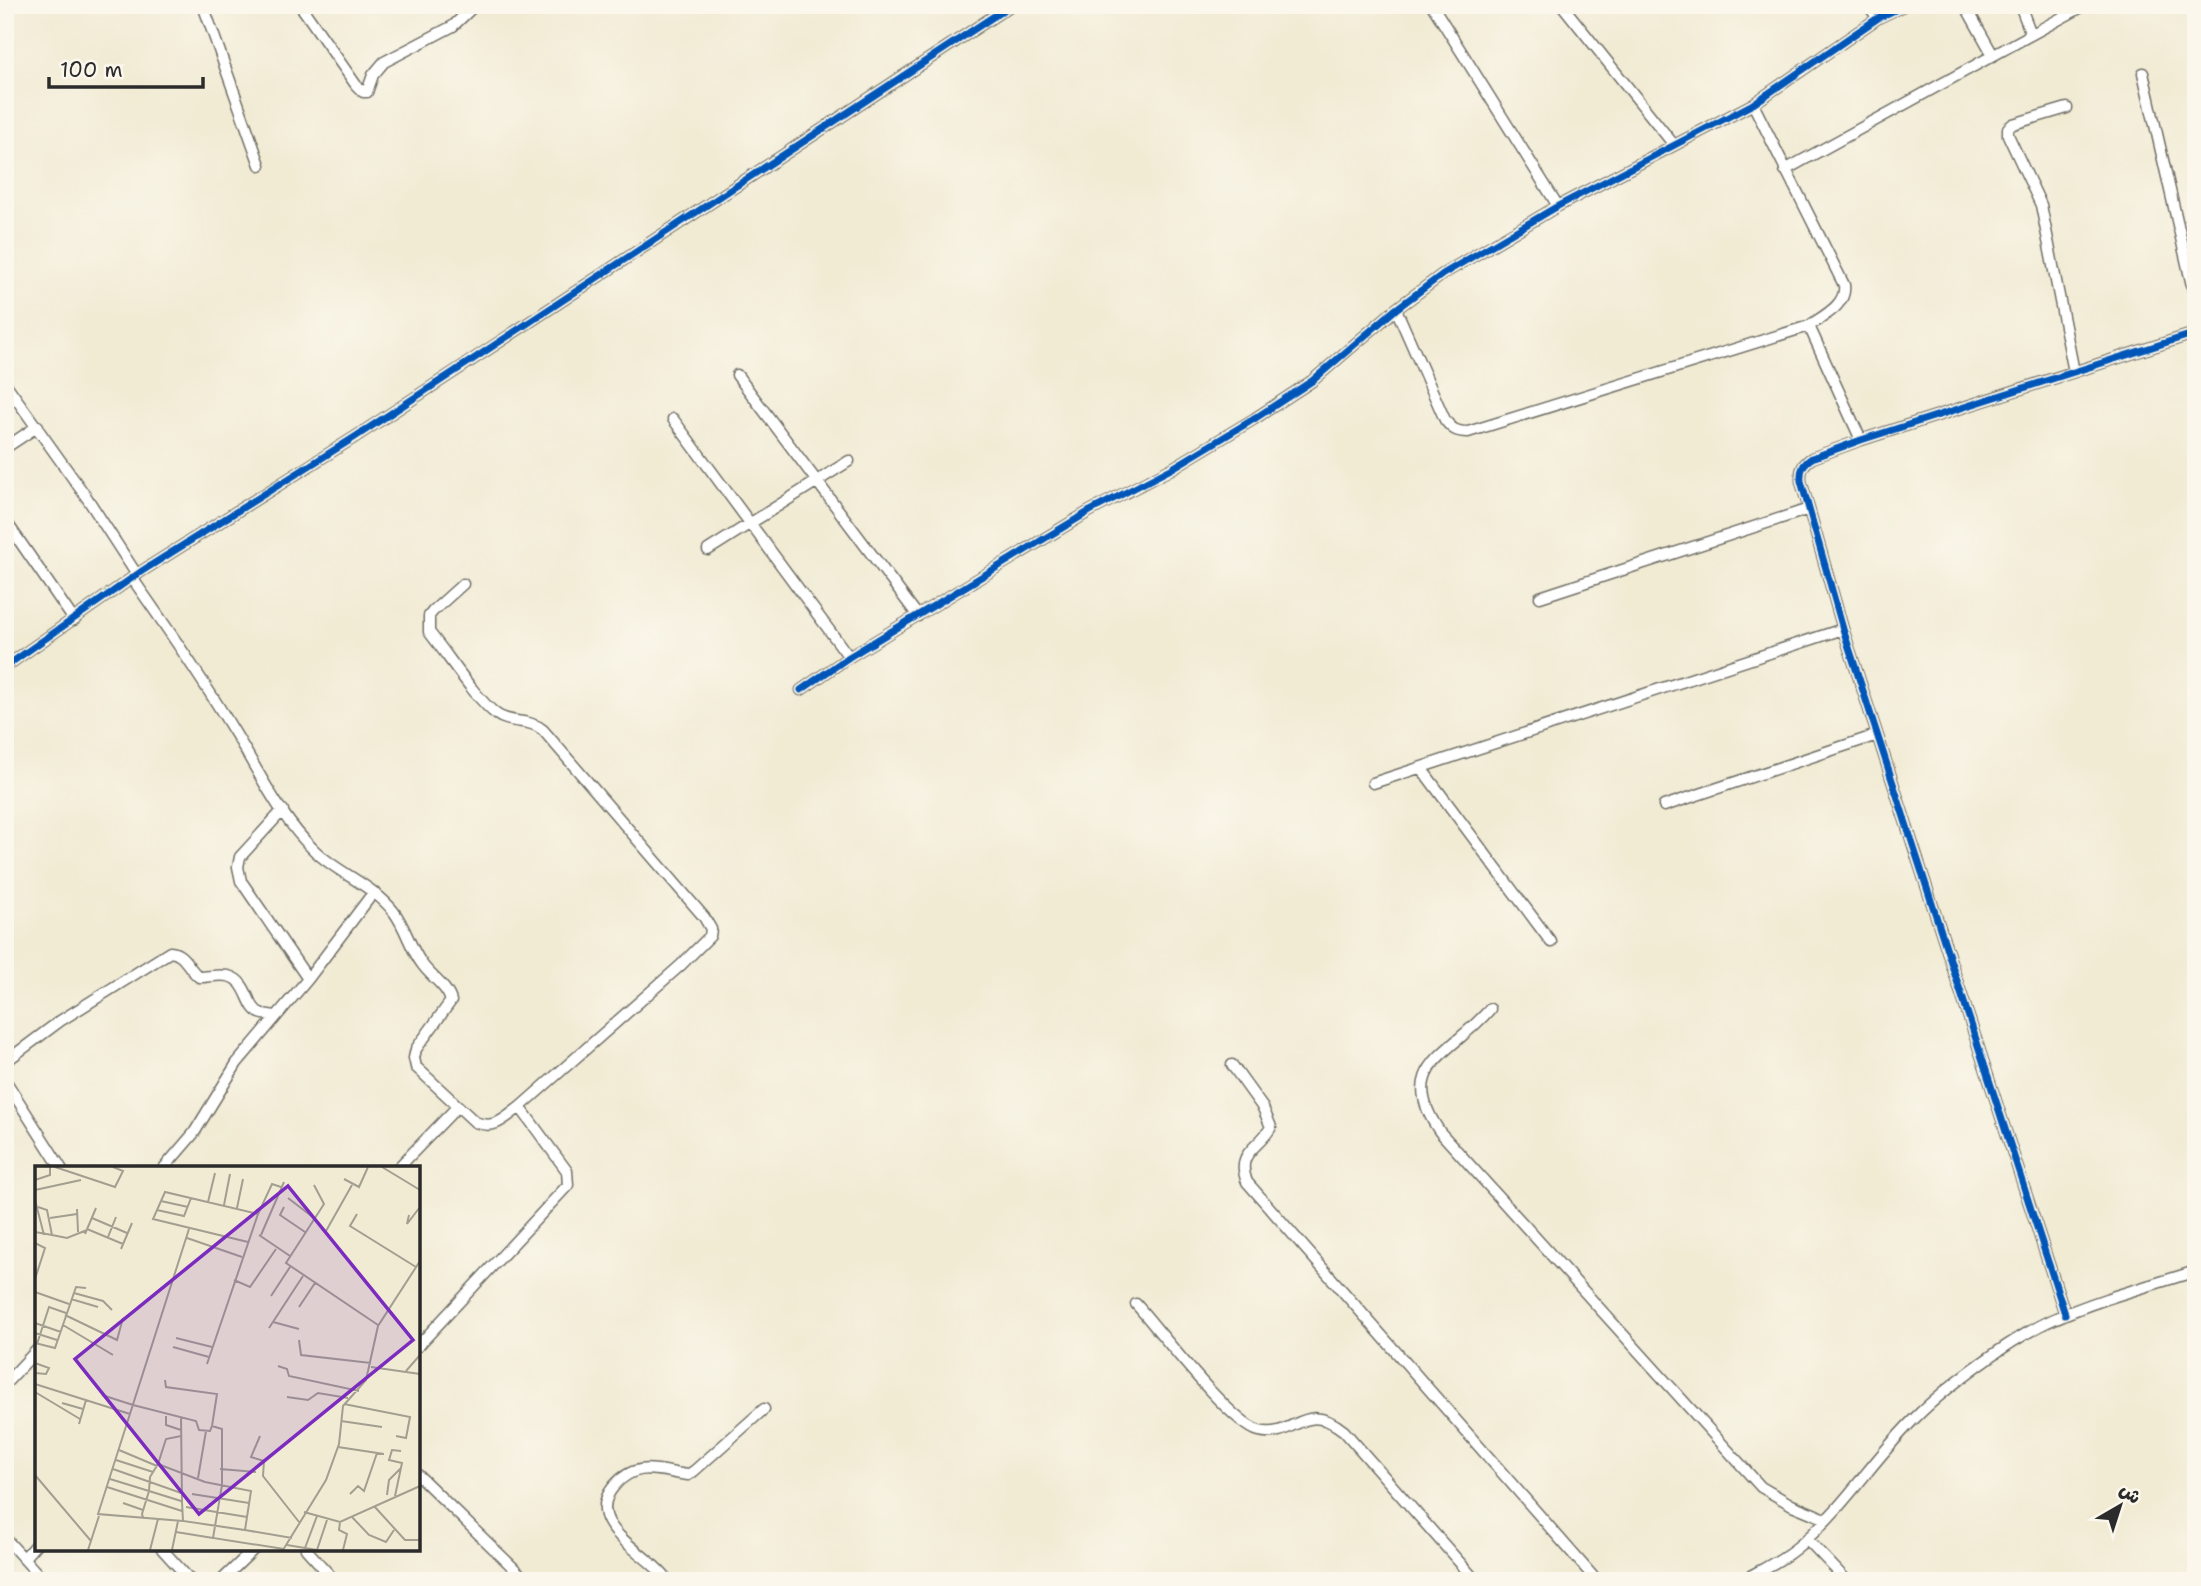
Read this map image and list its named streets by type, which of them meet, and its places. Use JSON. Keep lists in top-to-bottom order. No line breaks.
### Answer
{"scale_bar":"100 m","north":"top right"}
